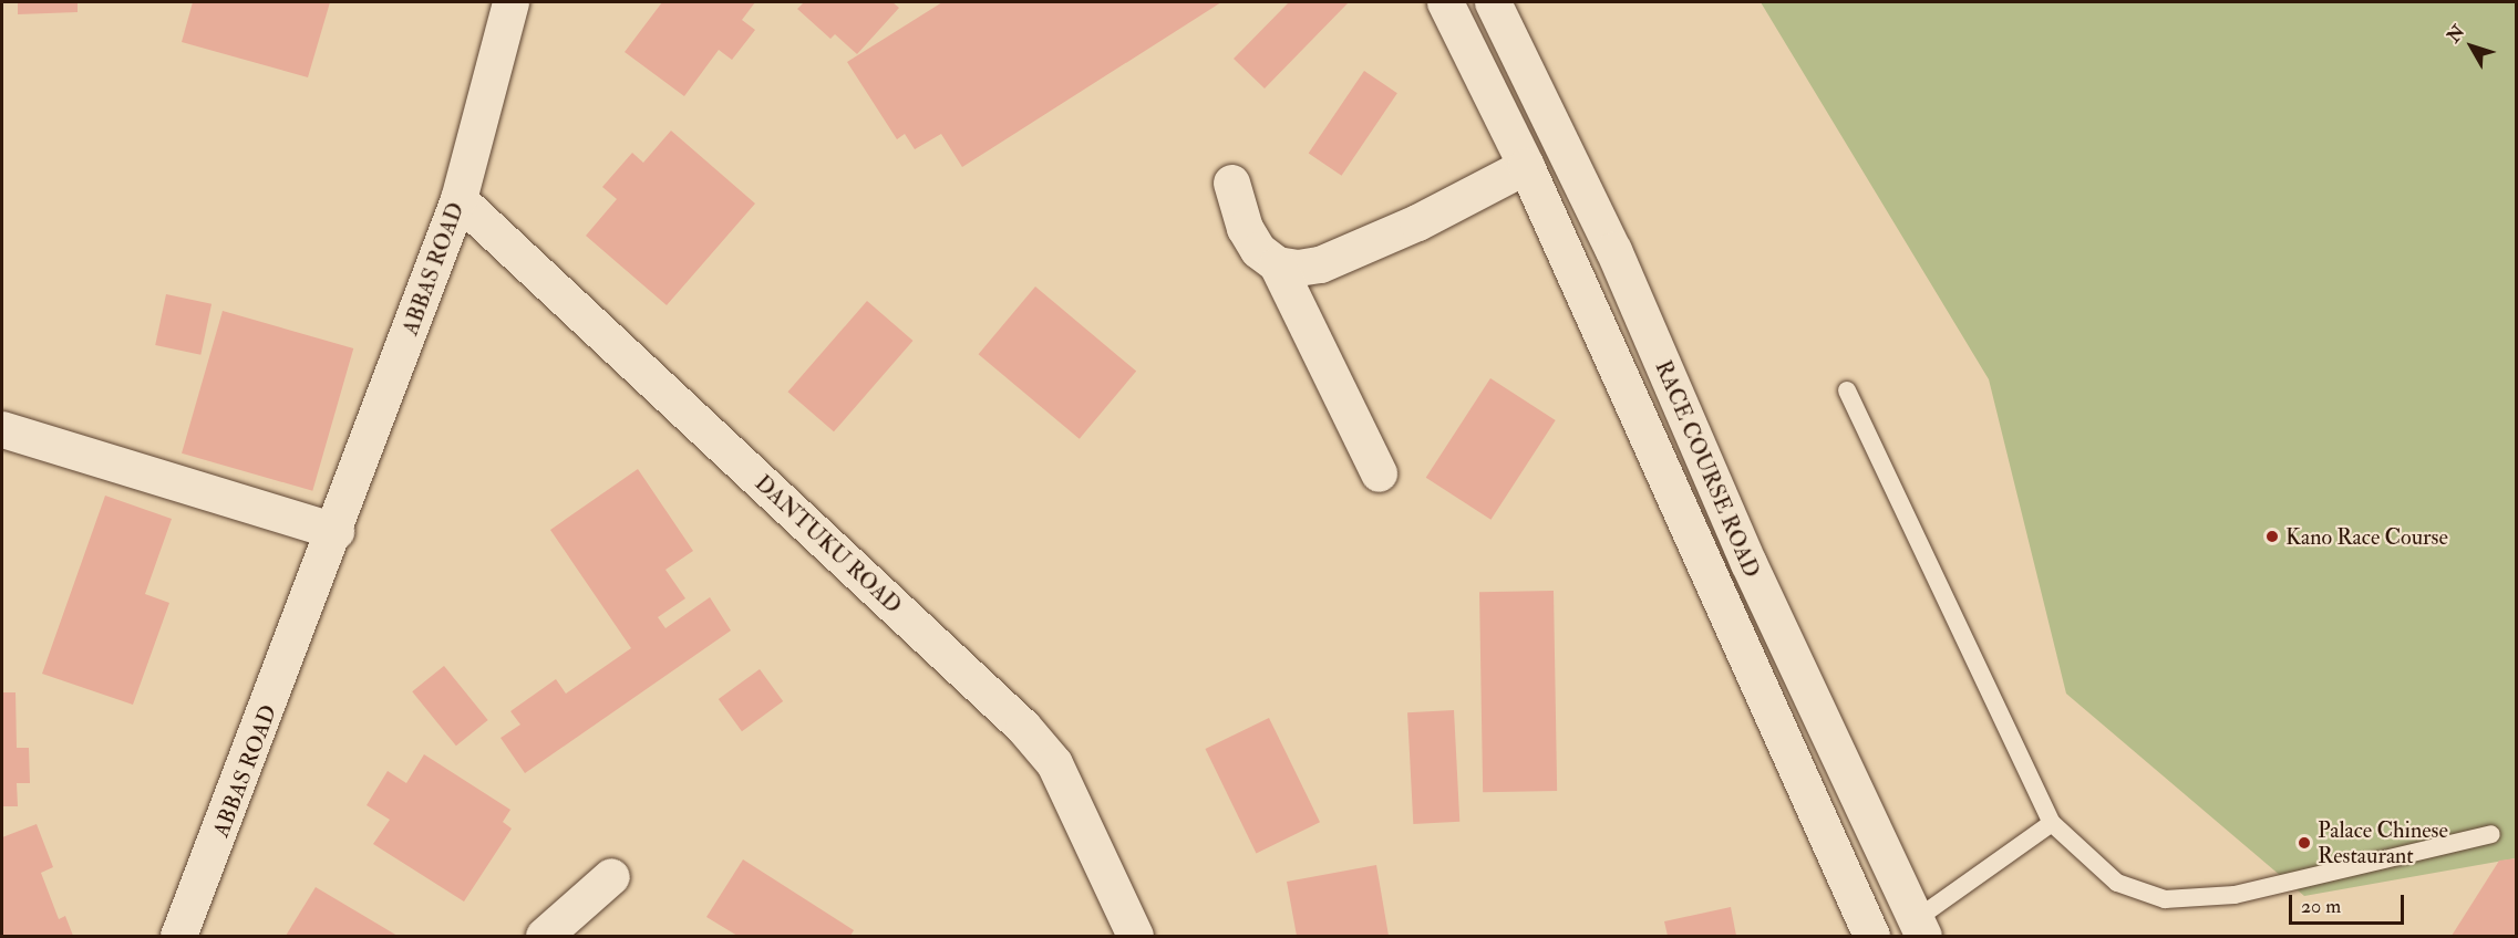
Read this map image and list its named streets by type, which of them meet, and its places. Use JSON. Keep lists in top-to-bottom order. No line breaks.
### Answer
{"streets":{"street":["ABBAS ROAD","RACE COURSE ROAD","DANTUKU ROAD"]},"crossings":[["ABBAS ROAD","DANTUKU ROAD"]],"places":["Kano Race Course","Palace Chinese Restaurant"],"scale_bar":"20 m","north":"top left"}
